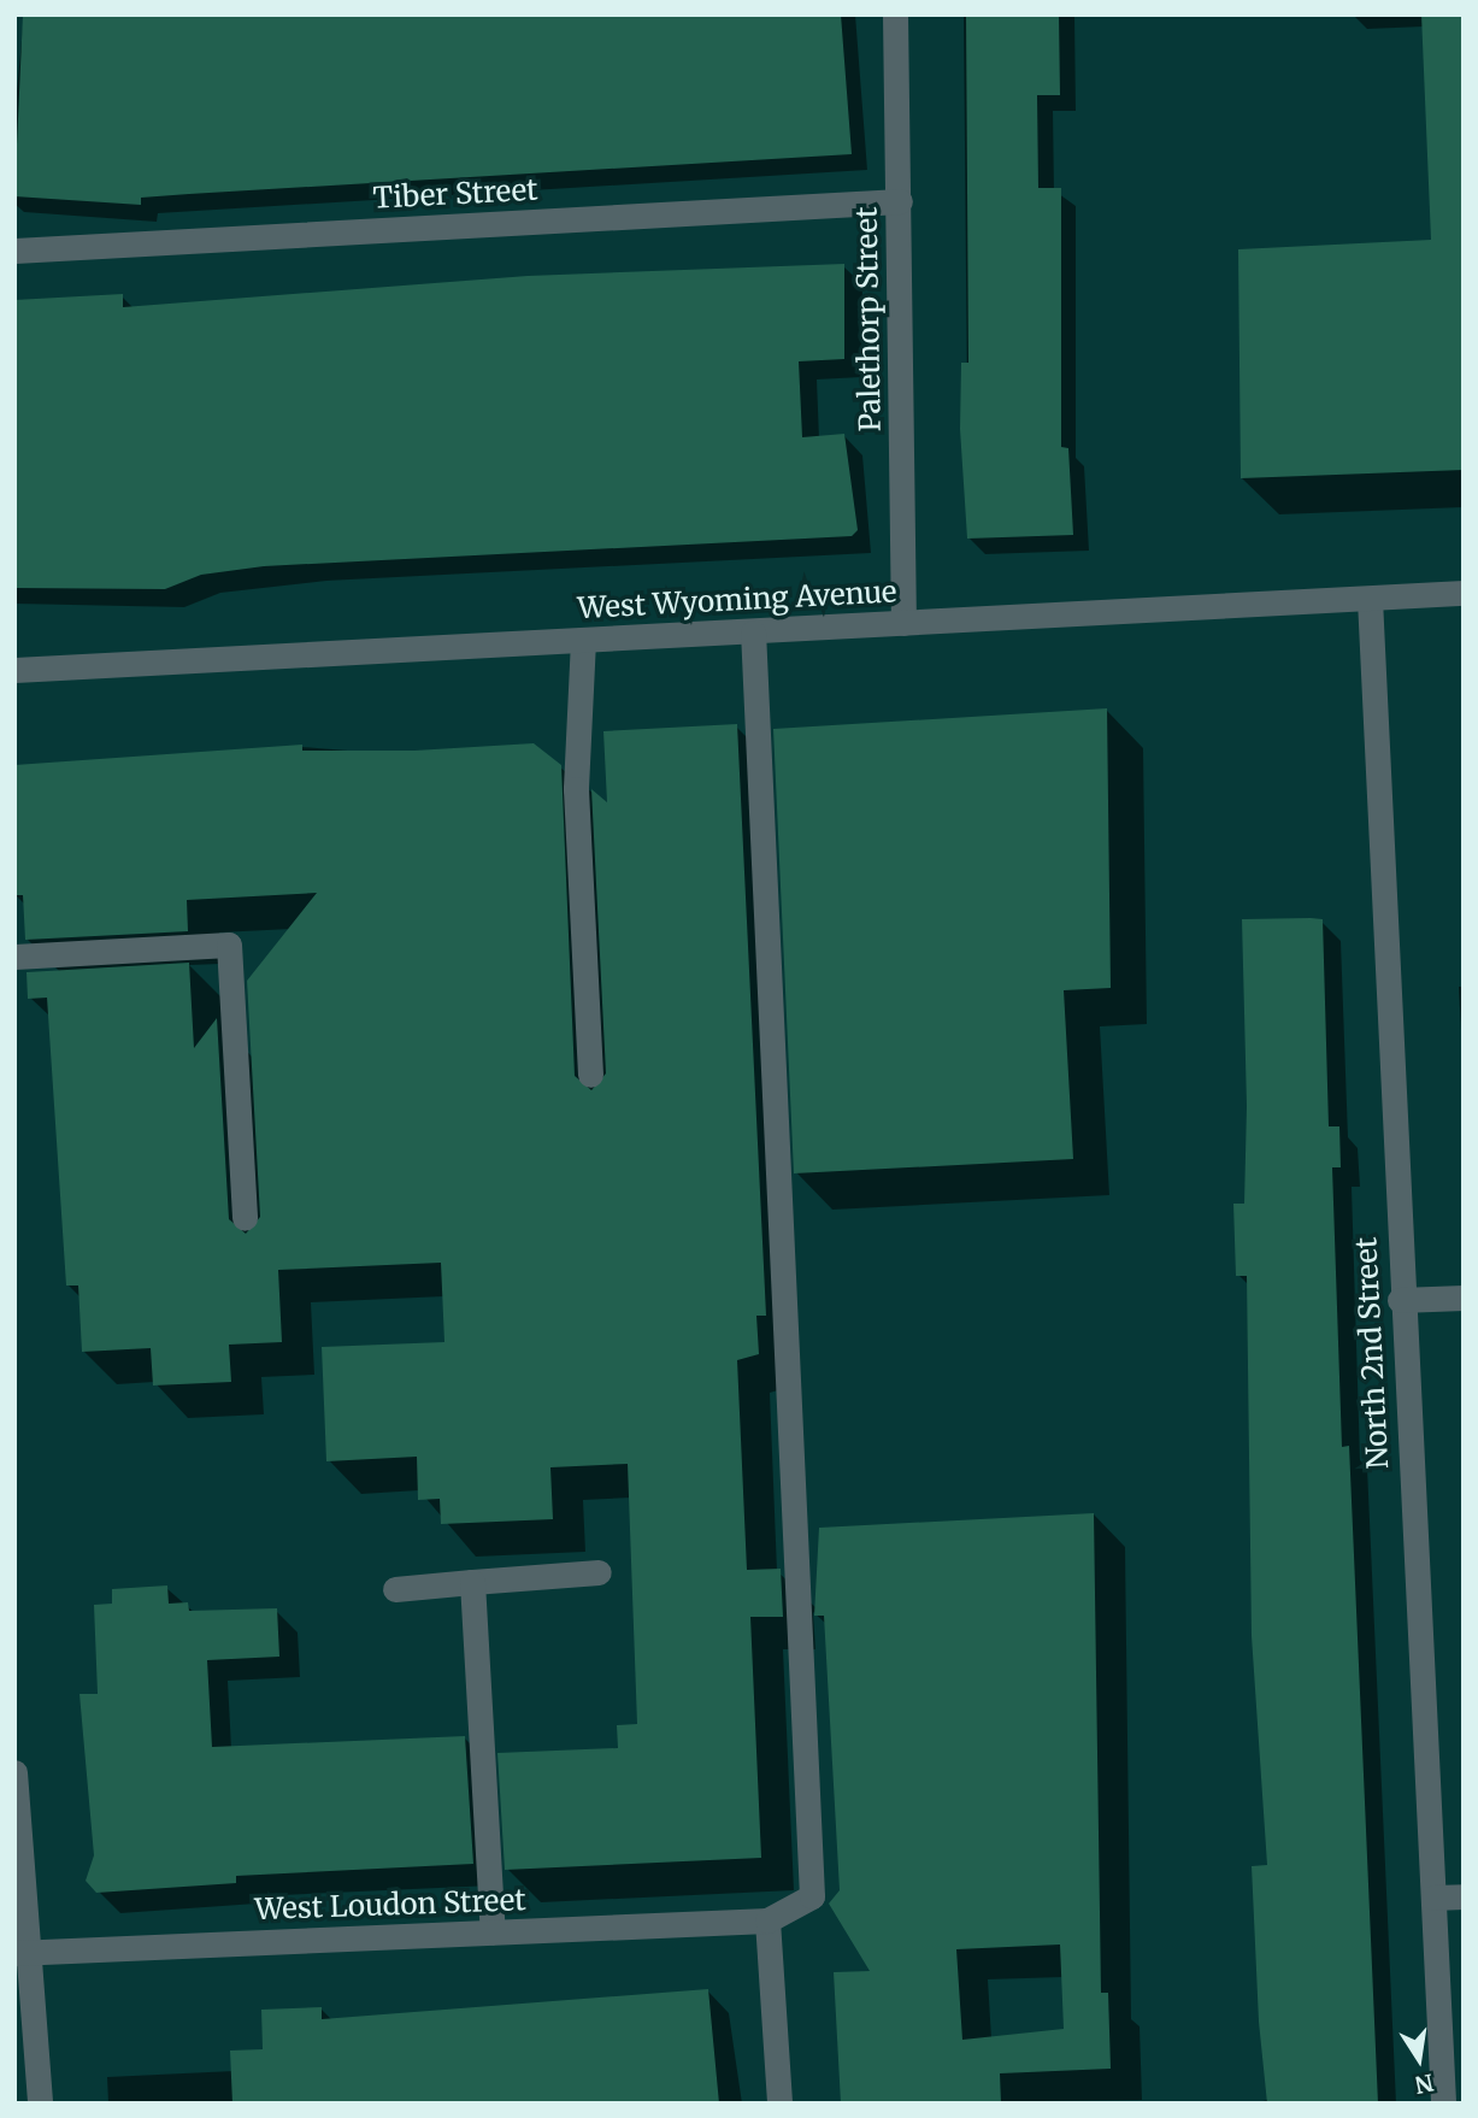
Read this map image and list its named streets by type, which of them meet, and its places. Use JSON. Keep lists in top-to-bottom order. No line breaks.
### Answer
{"streets":{"street":["Tiber Street","Palethorp Street","West Wyoming Avenue","North 2nd Street","West Loudon Street"]},"crossings":[["Tiber Street","Palethorp Street"],["Palethorp Street","West Wyoming Avenue"],["West Wyoming Avenue","North 2nd Street"]],"north":"bottom"}
